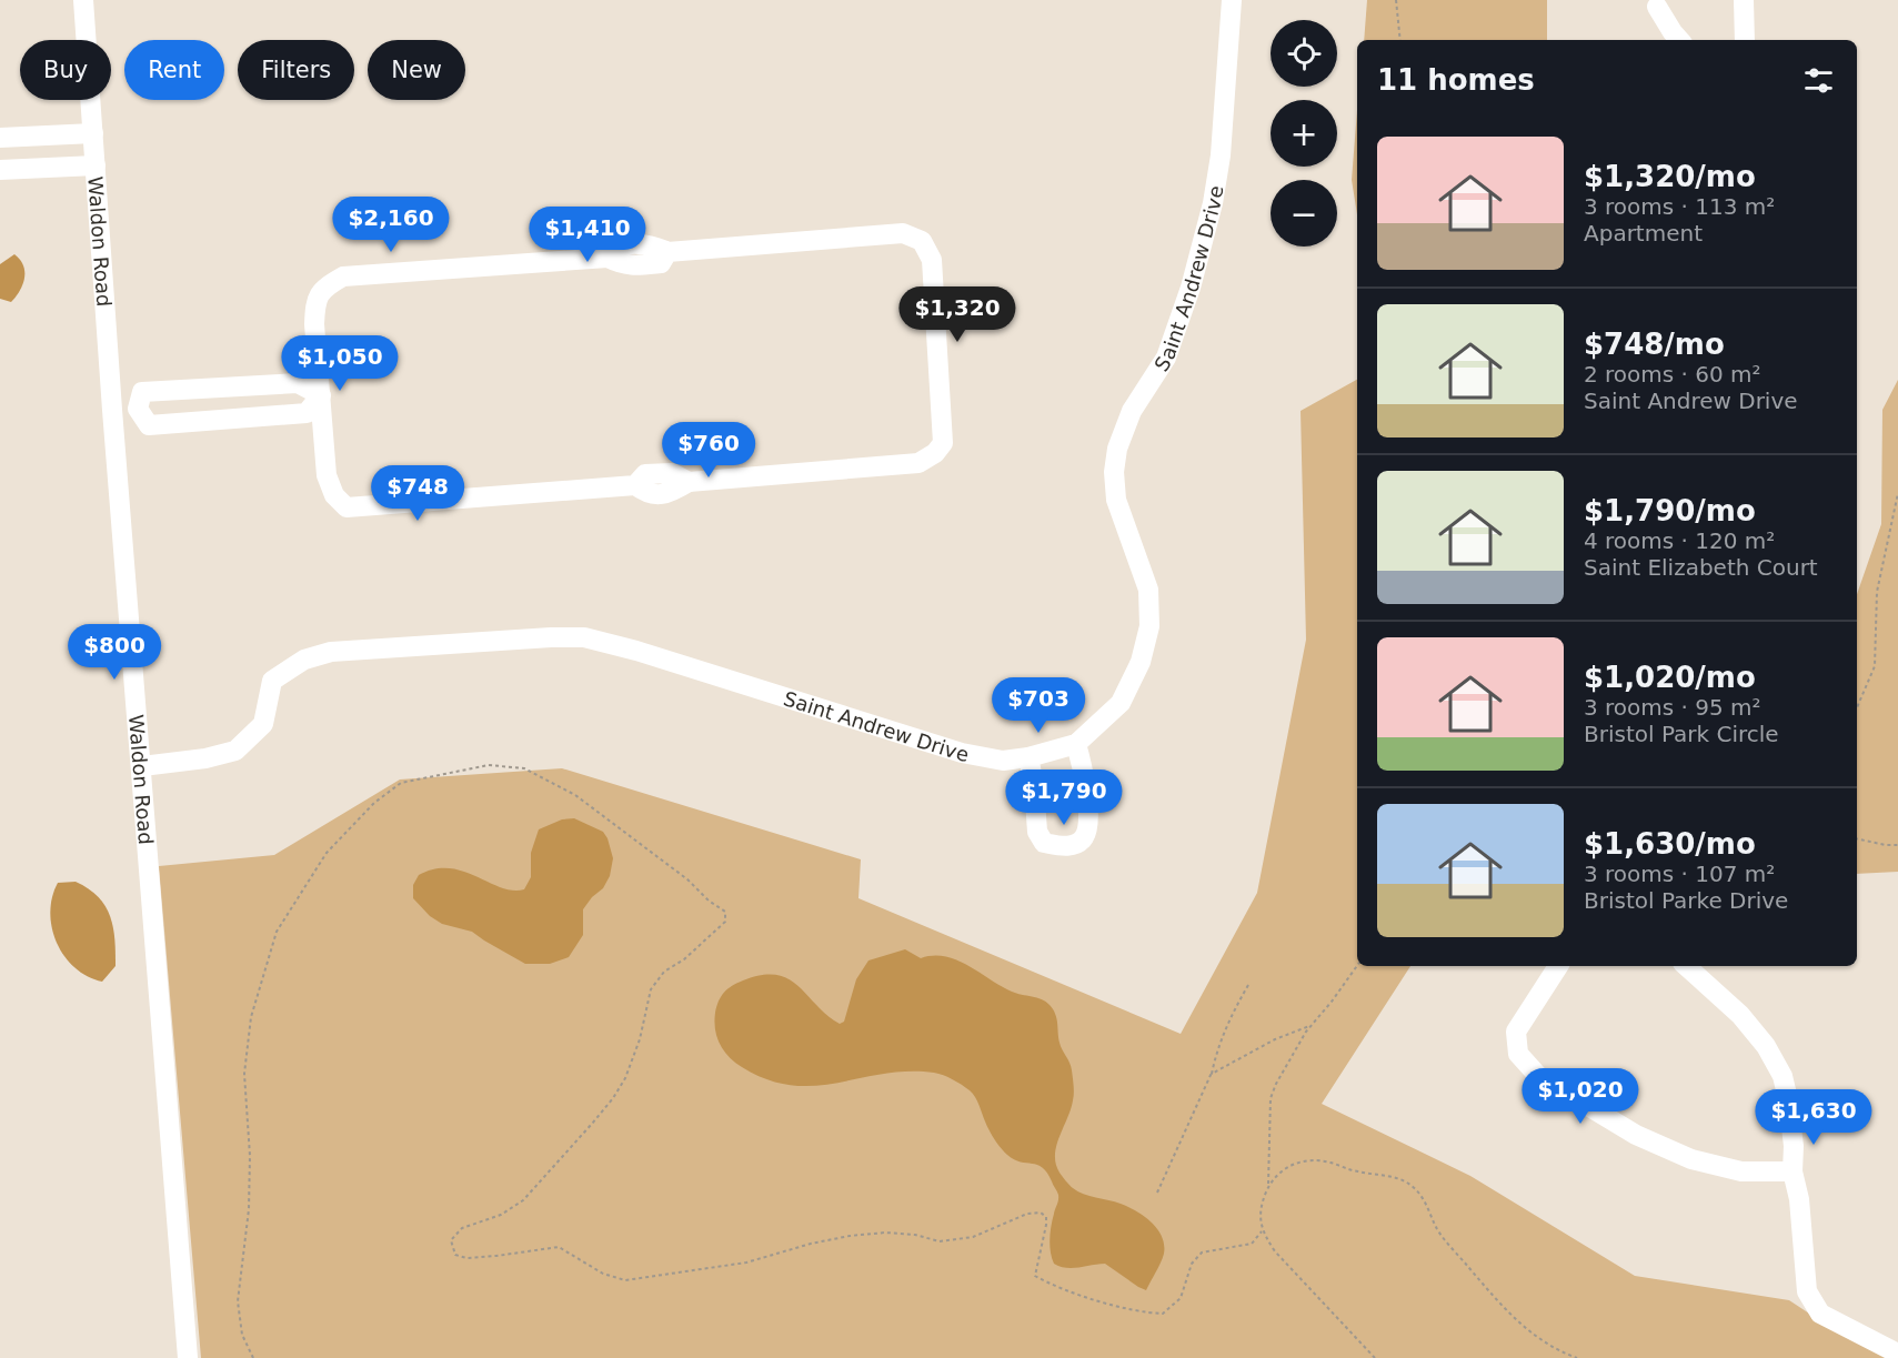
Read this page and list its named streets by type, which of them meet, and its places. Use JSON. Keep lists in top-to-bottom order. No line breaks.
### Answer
{"streets":{"street":["Waldon Road","Saint Andrew Drive"]},"crossings":[["Waldon Road","Saint Andrew Drive"]],"page":{"map_buttons":["+","−"],"chip":["Buy","Rent","Filters","New"],"heading":"11 homes","list":[{"name":"$1,320/mo","note":"3 rooms · 113 m² · Apartment"},{"name":"$748/mo","note":"2 rooms · 60 m² · Saint Andrew Drive"},{"name":"$1,790/mo","note":"4 rooms · 120 m² · Saint Elizabeth Court"},{"name":"$1,020/mo","note":"3 rooms · 95 m² · Bristol Park Circle"},{"name":"$1,630/mo","note":"3 rooms · 107 m² · Bristol Parke Drive"}],"price":["$2,160","$1,410","$1,320","$1,050","$760","$748","$800","$703","$1,790","$1,020","$1,630"]}}
